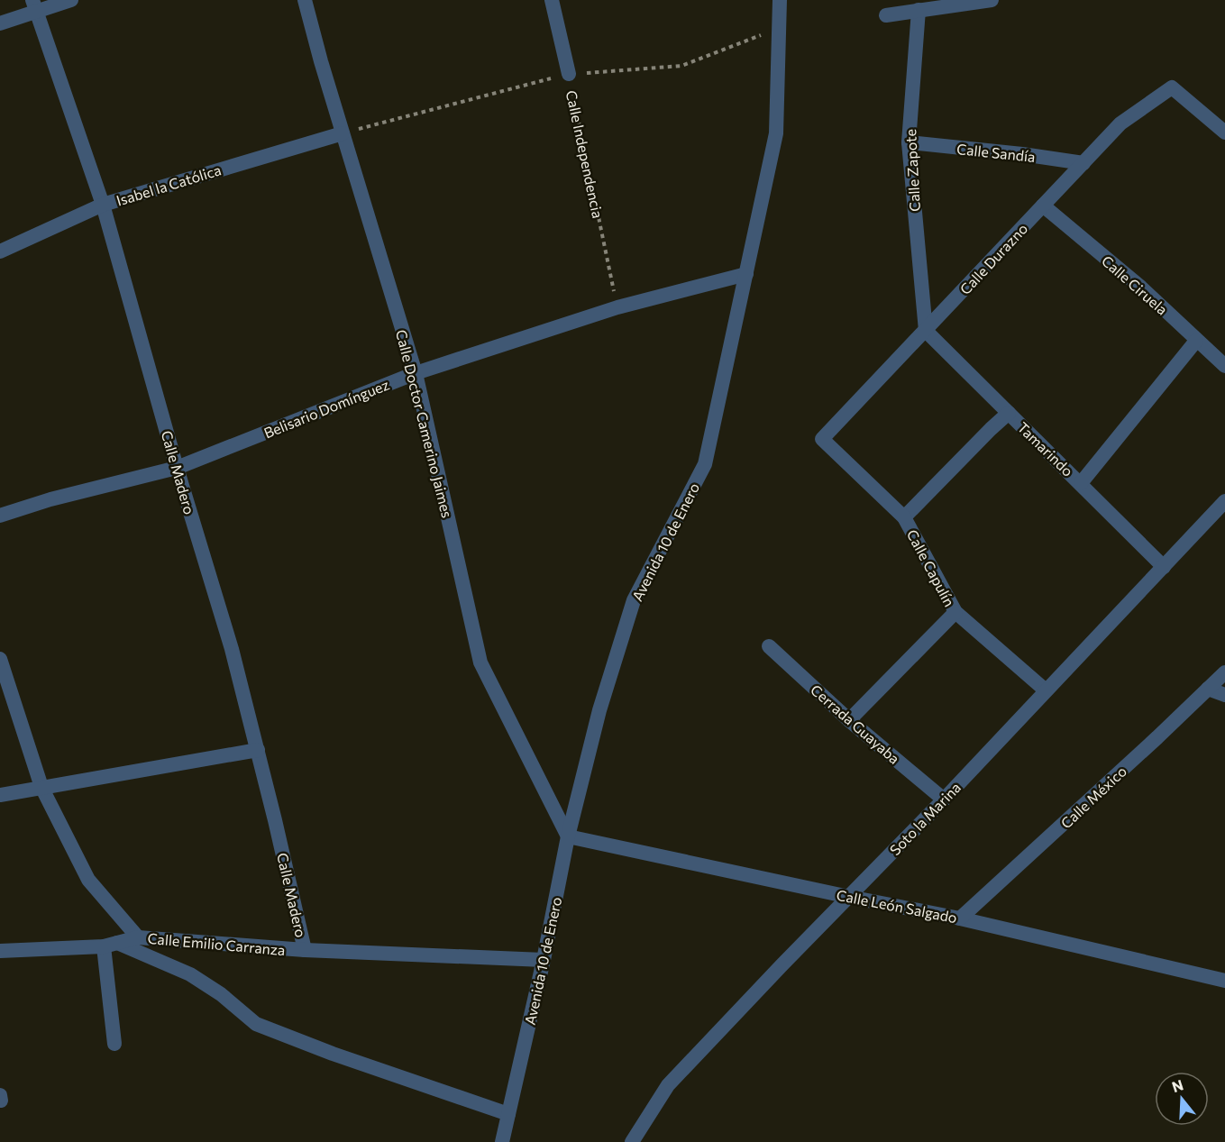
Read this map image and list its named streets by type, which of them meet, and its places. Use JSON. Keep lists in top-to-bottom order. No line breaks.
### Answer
{"streets":{"street":["Calle Sandía","Calle Independencia","Calle Zapote","Isabel la Católica","Calle Durazno","Calle Ciruela","Belisario Domínguez","Calle Doctor Camerino Jaimes","Tamarindo","Calle Madero","Avenida 10 de Enero","Calle Capulín","Cerrada Guayaba","Calle México","Soto la Marina","Calle León Salgado","Calle Emilio Carranza"]},"crossings":[["Calle Sandía","Calle Zapote"],["Calle Sandía","Calle Durazno"],["Calle Independencia","Belisario Domínguez"],["Calle Zapote","Calle Durazno"],["Calle Zapote","Tamarindo"],["Isabel la Católica","Calle Doctor Camerino Jaimes"],["Isabel la Católica","Calle Madero"],["Calle Durazno","Calle Ciruela"],["Calle Durazno","Tamarindo"],["Calle Durazno","Calle Capulín"],["Belisario Domínguez","Calle Doctor Camerino Jaimes"],["Belisario Domínguez","Calle Madero"],["Belisario Domínguez","Avenida 10 de Enero"],["Calle Doctor Camerino Jaimes","Avenida 10 de Enero"],["Calle Doctor Camerino Jaimes","Calle León Salgado"],["Tamarindo","Soto la Marina"],["Calle Madero","Calle Emilio Carranza"],["Avenida 10 de Enero","Calle León Salgado"],["Avenida 10 de Enero","Calle Emilio Carranza"],["Calle Capulín","Soto la Marina"],["Cerrada Guayaba","Soto la Marina"],["Calle México","Calle León Salgado"],["Soto la Marina","Calle León Salgado"]],"north":"top"}
